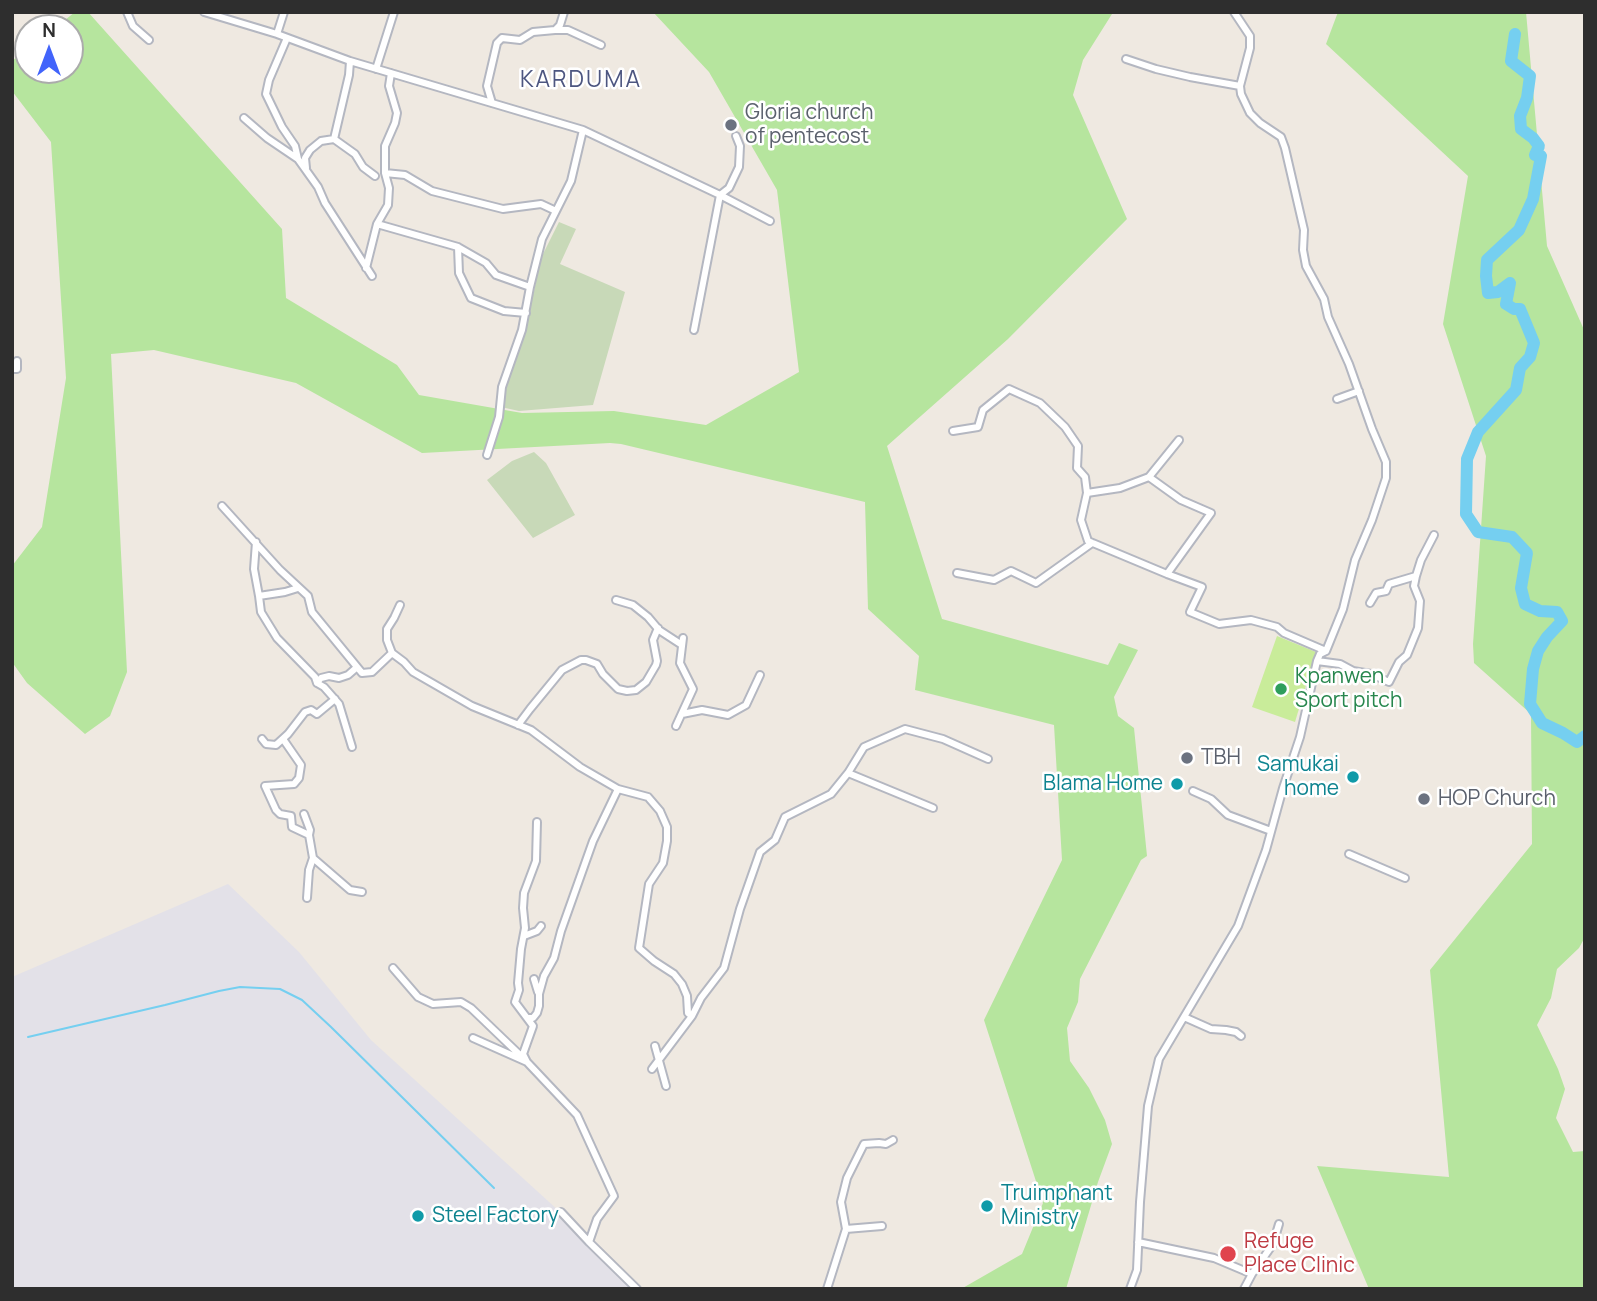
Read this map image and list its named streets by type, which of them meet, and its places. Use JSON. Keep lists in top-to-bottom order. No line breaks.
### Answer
{"districts":["KARDUMA"],"places":["Gloria church of pentecost","Kpanwen Sport pitch","TBH","Samukai home","Blama Home","HOP Church","Truimphant Ministry","Steel Factory","Refuge Place Clinic"],"north":"top"}
